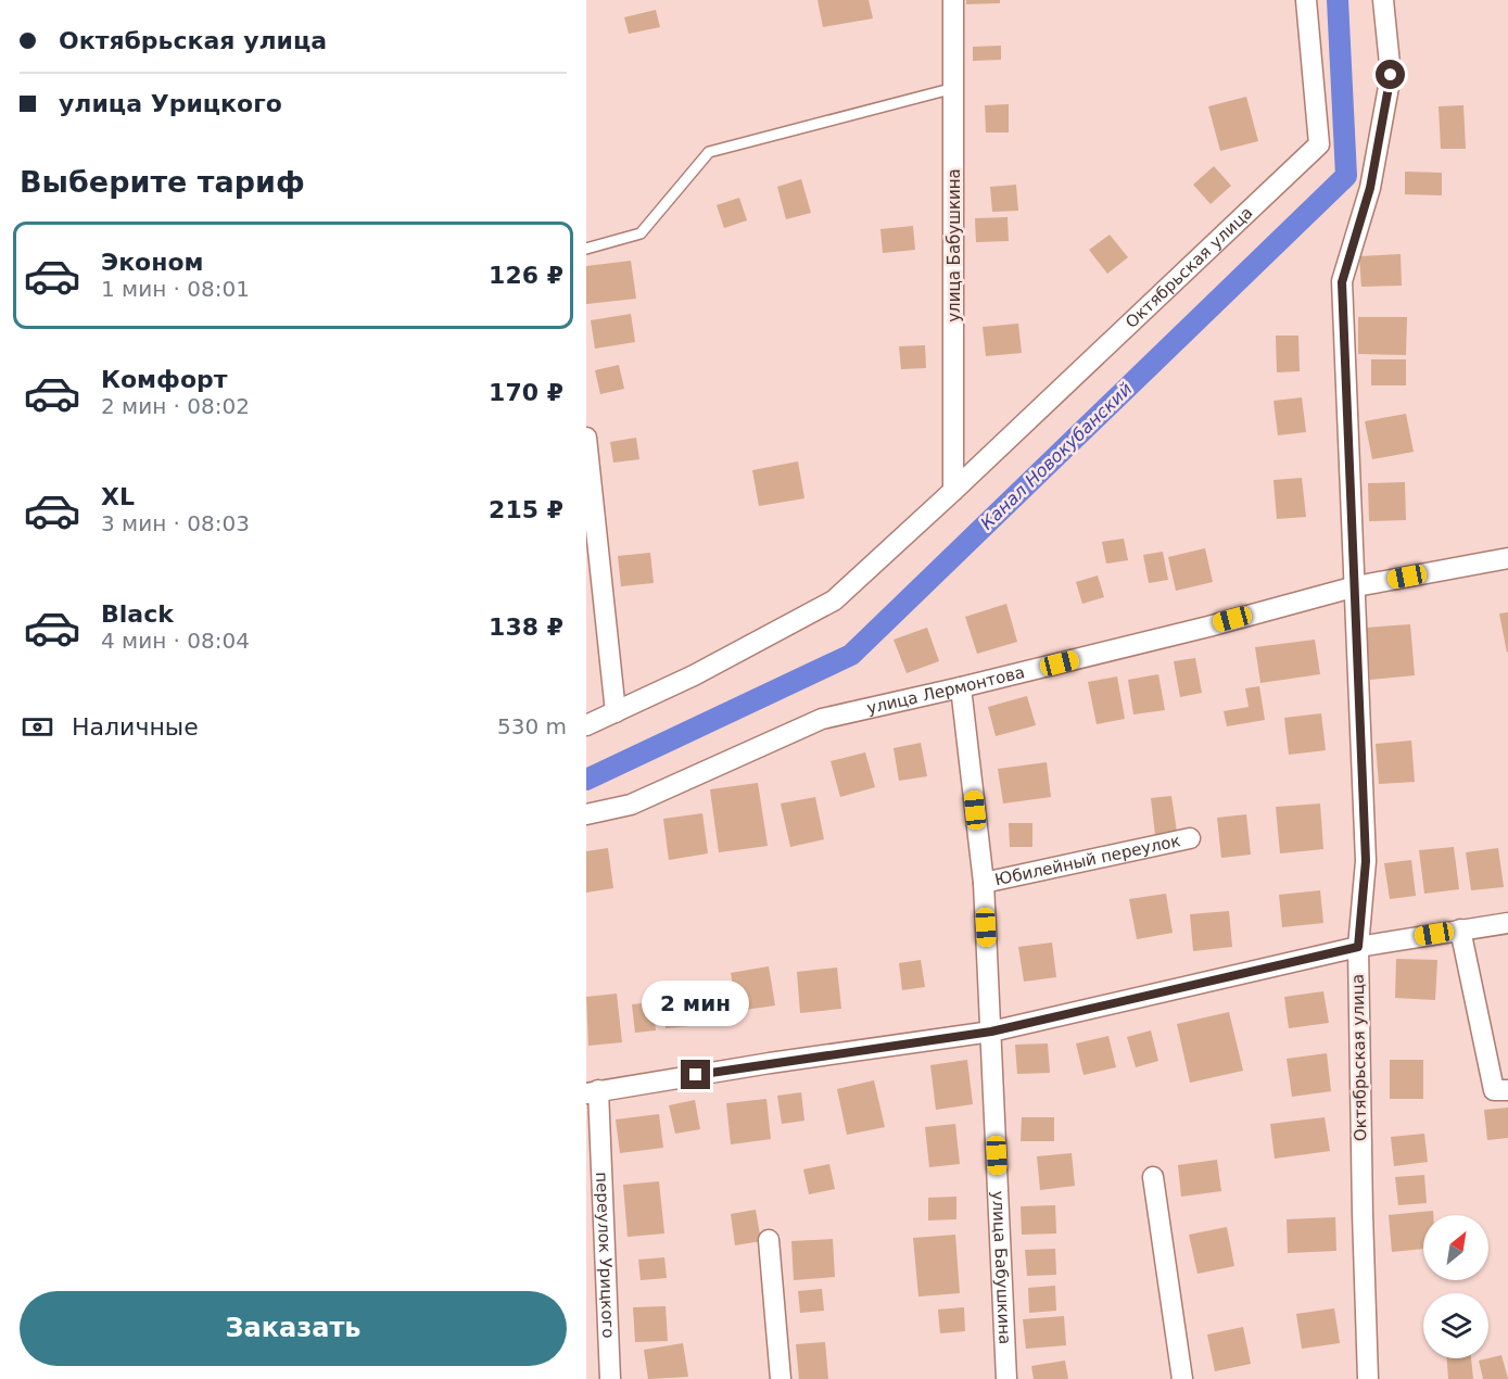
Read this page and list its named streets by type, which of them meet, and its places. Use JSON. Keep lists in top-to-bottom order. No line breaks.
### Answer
{"streets":{"street":["улица Бабушкина","Октябрьская улица","улица Лермонтова","Юбилейный переулок","переулок Урицкого"]},"crossings":[["улица Бабушкина","Октябрьская улица"],["улица Бабушкина","улица Лермонтова"],["улица Бабушкина","Юбилейный переулок"],["Октябрьская улица","улица Лермонтова"]],"water":["Канал Новокубанский"],"north":"top right","page":{"banner":["Октябрьская улица","улица Урицкого"],"heading":"Выберите тариф","list":[{"name":"Эконом","note":"1 мин · 08:01","value":"126 ₽"},{"name":"Комфорт","note":"2 мин · 08:02","value":"170 ₽"},{"name":"XL","note":"3 мин · 08:03","value":"215 ₽"},{"name":"Black","note":"4 мин · 08:04","value":"138 ₽"}],"pay":["Наличные","530 m"],"bubble":"2 мин","buttons":"Заказать"}}
